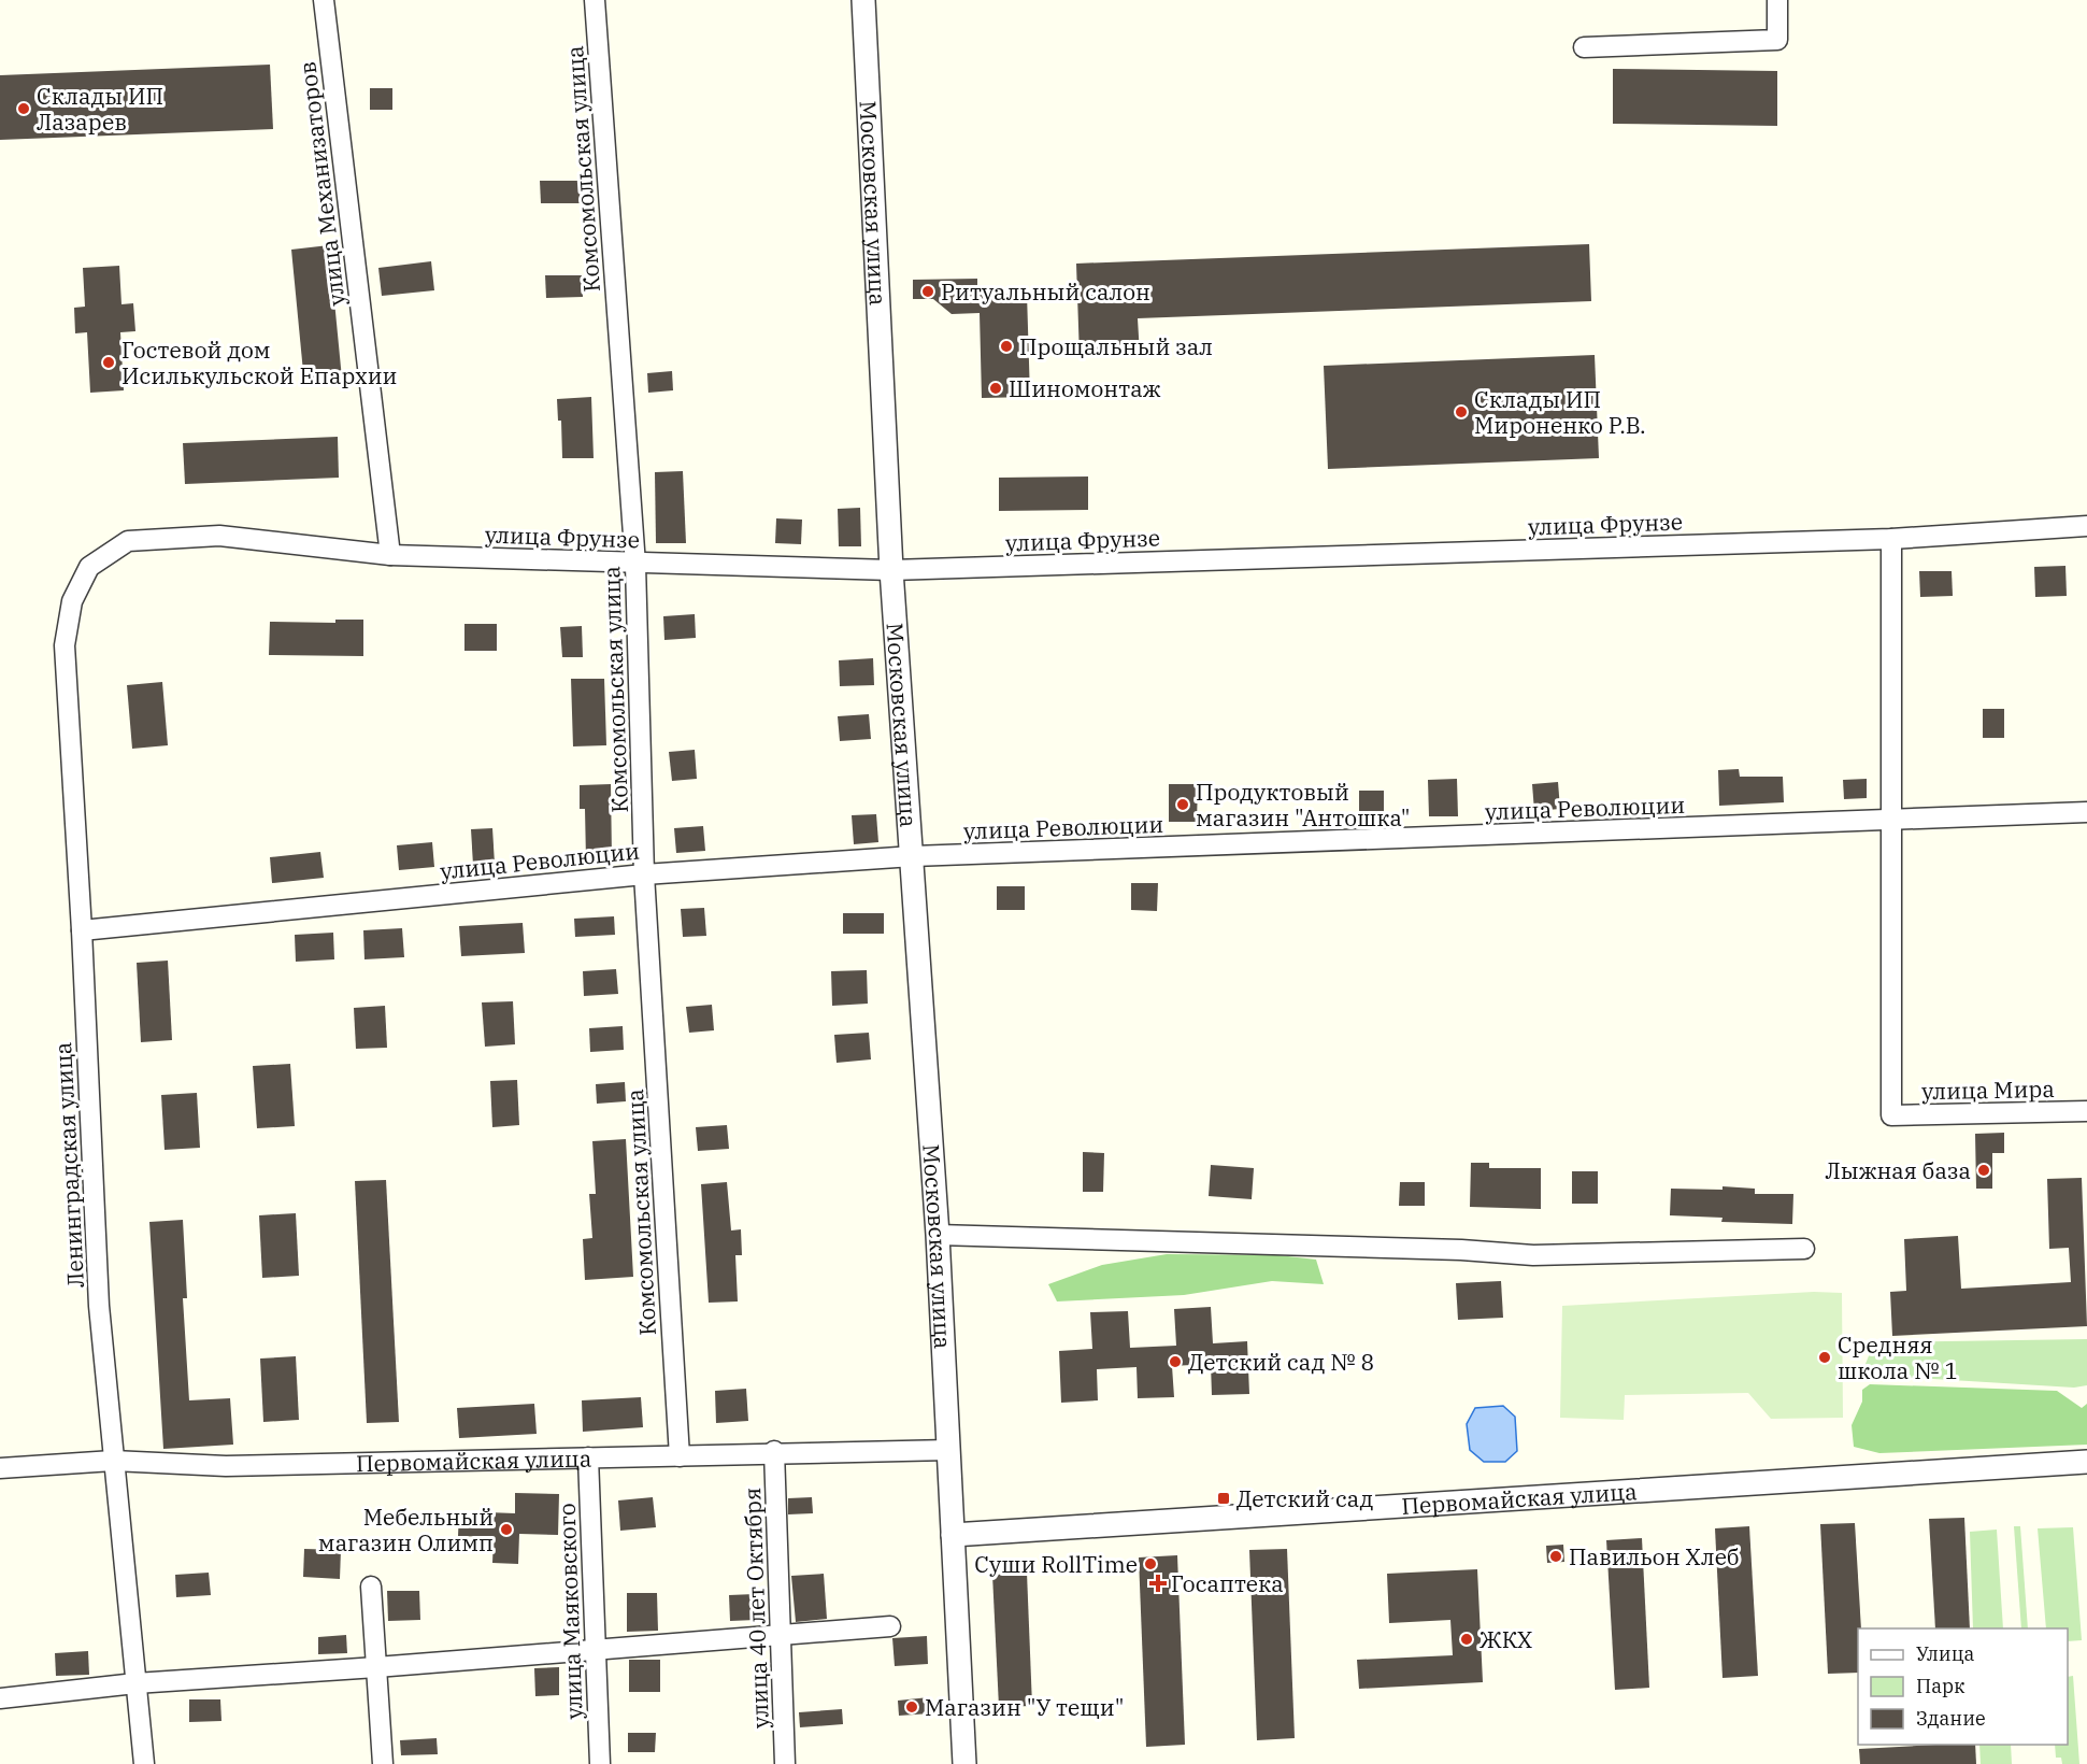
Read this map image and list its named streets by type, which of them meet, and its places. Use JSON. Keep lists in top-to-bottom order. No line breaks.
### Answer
{"streets":{"street":["Комсомольская улица","улица Механизаторов","Московская улица","улица Фрунзе","улица Революции","улица Мира","Ленинградская улица","Первомайская улица","улица 40 лет Октября","улица Маяковского"]},"crossings":[["Комсомольская улица","улица Фрунзе"],["Комсомольская улица","улица Революции"],["Комсомольская улица","Первомайская улица"],["улица Механизаторов","улица Фрунзе"],["Московская улица","улица Фрунзе"],["Московская улица","улица Революции"],["Московская улица","Первомайская улица"],["улица Фрунзе","Ленинградская улица"],["улица Революции","улица Мира"],["улица Революции","Ленинградская улица"],["Ленинградская улица","Первомайская улица"],["Первомайская улица","улица 40 лет Октября"],["Первомайская улица","улица Маяковского"]],"places":{"other":["Склады ИП Лазарев","Ритуальный салон","Прощальный зал","Гостевой дом Исилькульской Епархии","Шиномонтаж","Склады ИП Мироненко Р.В.","Продуктовый магазин \"Антошка\"","Лыжная база","Средняя школа № 1","Детский сад № 8","Мебельный магазин Олимп","Павильон Хлеб","Суши RollTime","ЖКХ","Магазин \"У тещи\""],"transit":["Детский сад"],"health":["Госаптека"]},"legend":["Улица","Парк","Здание"]}
